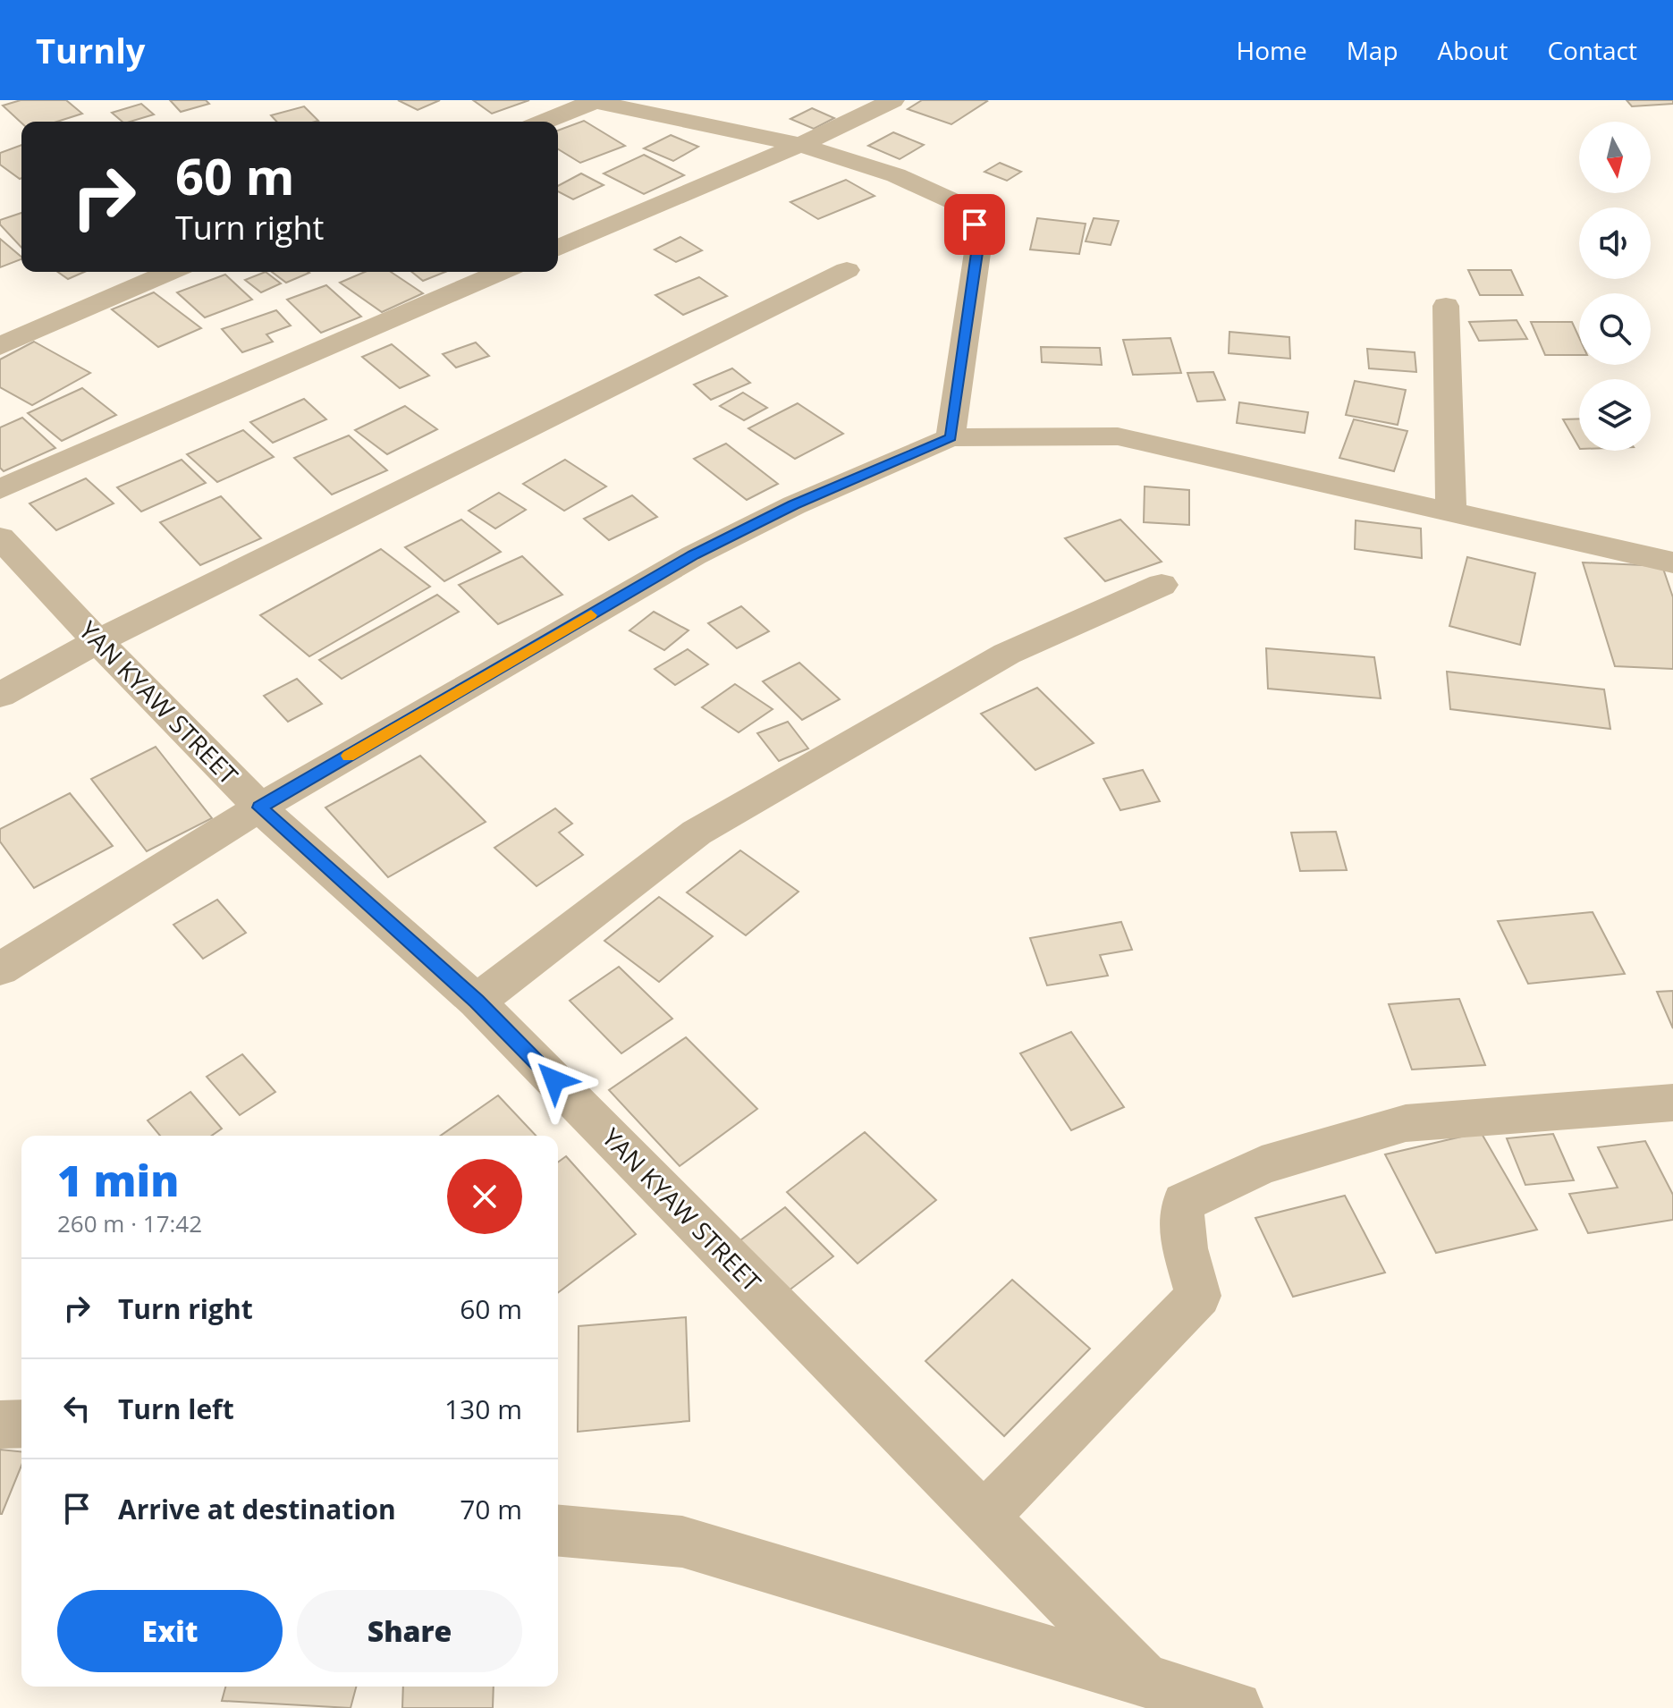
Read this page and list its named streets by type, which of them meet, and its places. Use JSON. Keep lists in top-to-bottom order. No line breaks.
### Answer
{"streets":{"street":["YAN KYAW STREET"]},"north":"bottom","page":{"header":"Turnly","nav":["Home","Map","About","Contact"],"turn":["60 m","Turn right"],"heading":["1 min","260 m · 17:42"],"list":[{"name":"Turn right","value":"60 m"},{"name":"Turn left","value":"130 m"},{"name":"Arrive at destination","value":"70 m"}],"buttons":["Exit","Share"]}}
